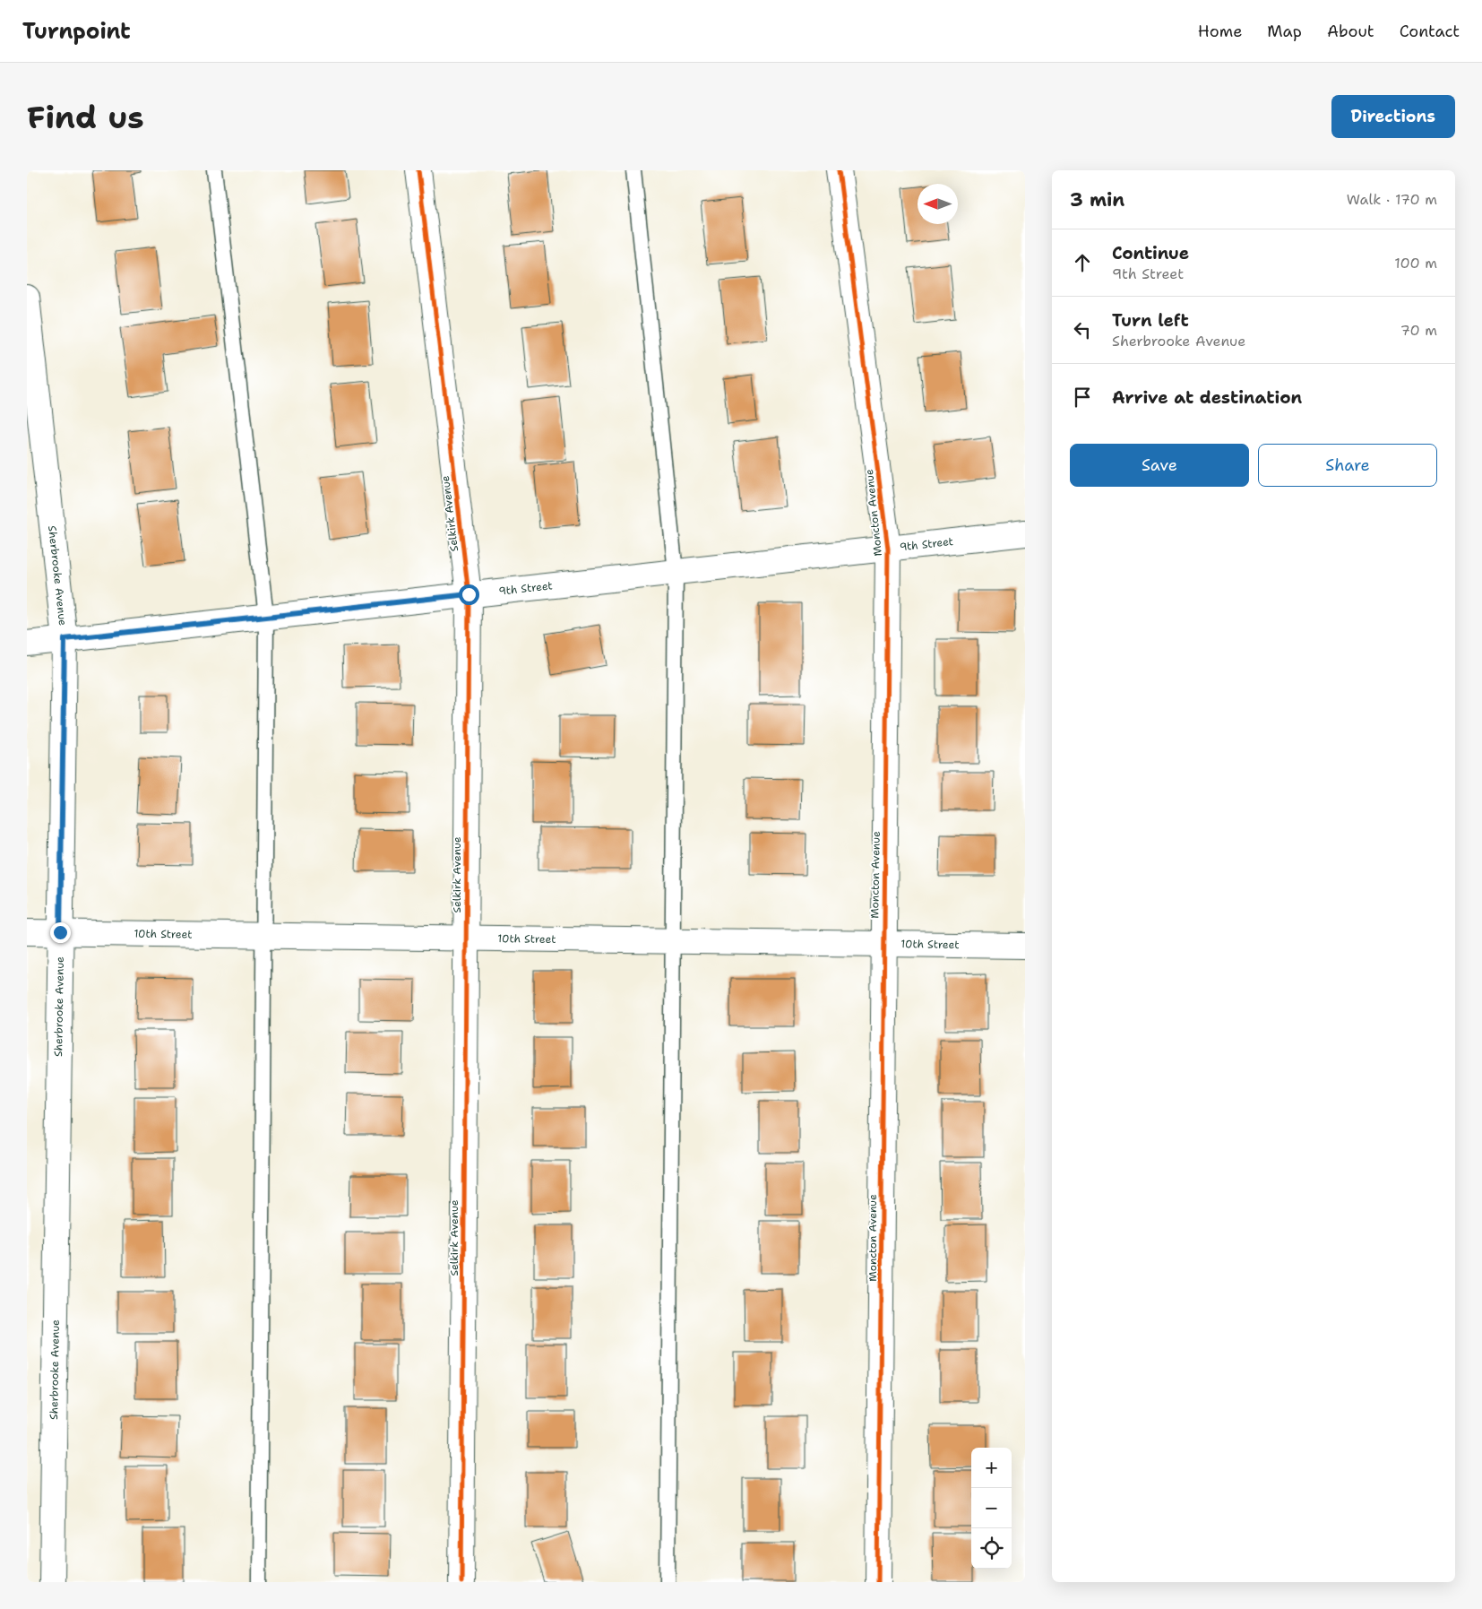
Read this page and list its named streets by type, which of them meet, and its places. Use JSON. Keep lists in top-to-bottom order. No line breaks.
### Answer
{"streets":{"street":["Moncton Avenue","Selkirk Avenue","9th Street","Sherbrooke Avenue","10th Street"]},"crossings":[["Moncton Avenue","9th Street"],["Moncton Avenue","10th Street"],["Selkirk Avenue","9th Street"],["Selkirk Avenue","10th Street"],["9th Street","Sherbrooke Avenue"],["Sherbrooke Avenue","10th Street"]],"north":"left","page":{"header":"Turnpoint","nav":["Home","Map","About","Contact"],"buttons":["Directions",["Save","Share"]],"title":"Find us","heading":["3 min","Walk · 170 m"],"list":[["Continue","9th Street","100 m"],["Turn left","Sherbrooke Avenue","70 m"],"Arrive at destination"],"map_buttons":["+","−"]}}
